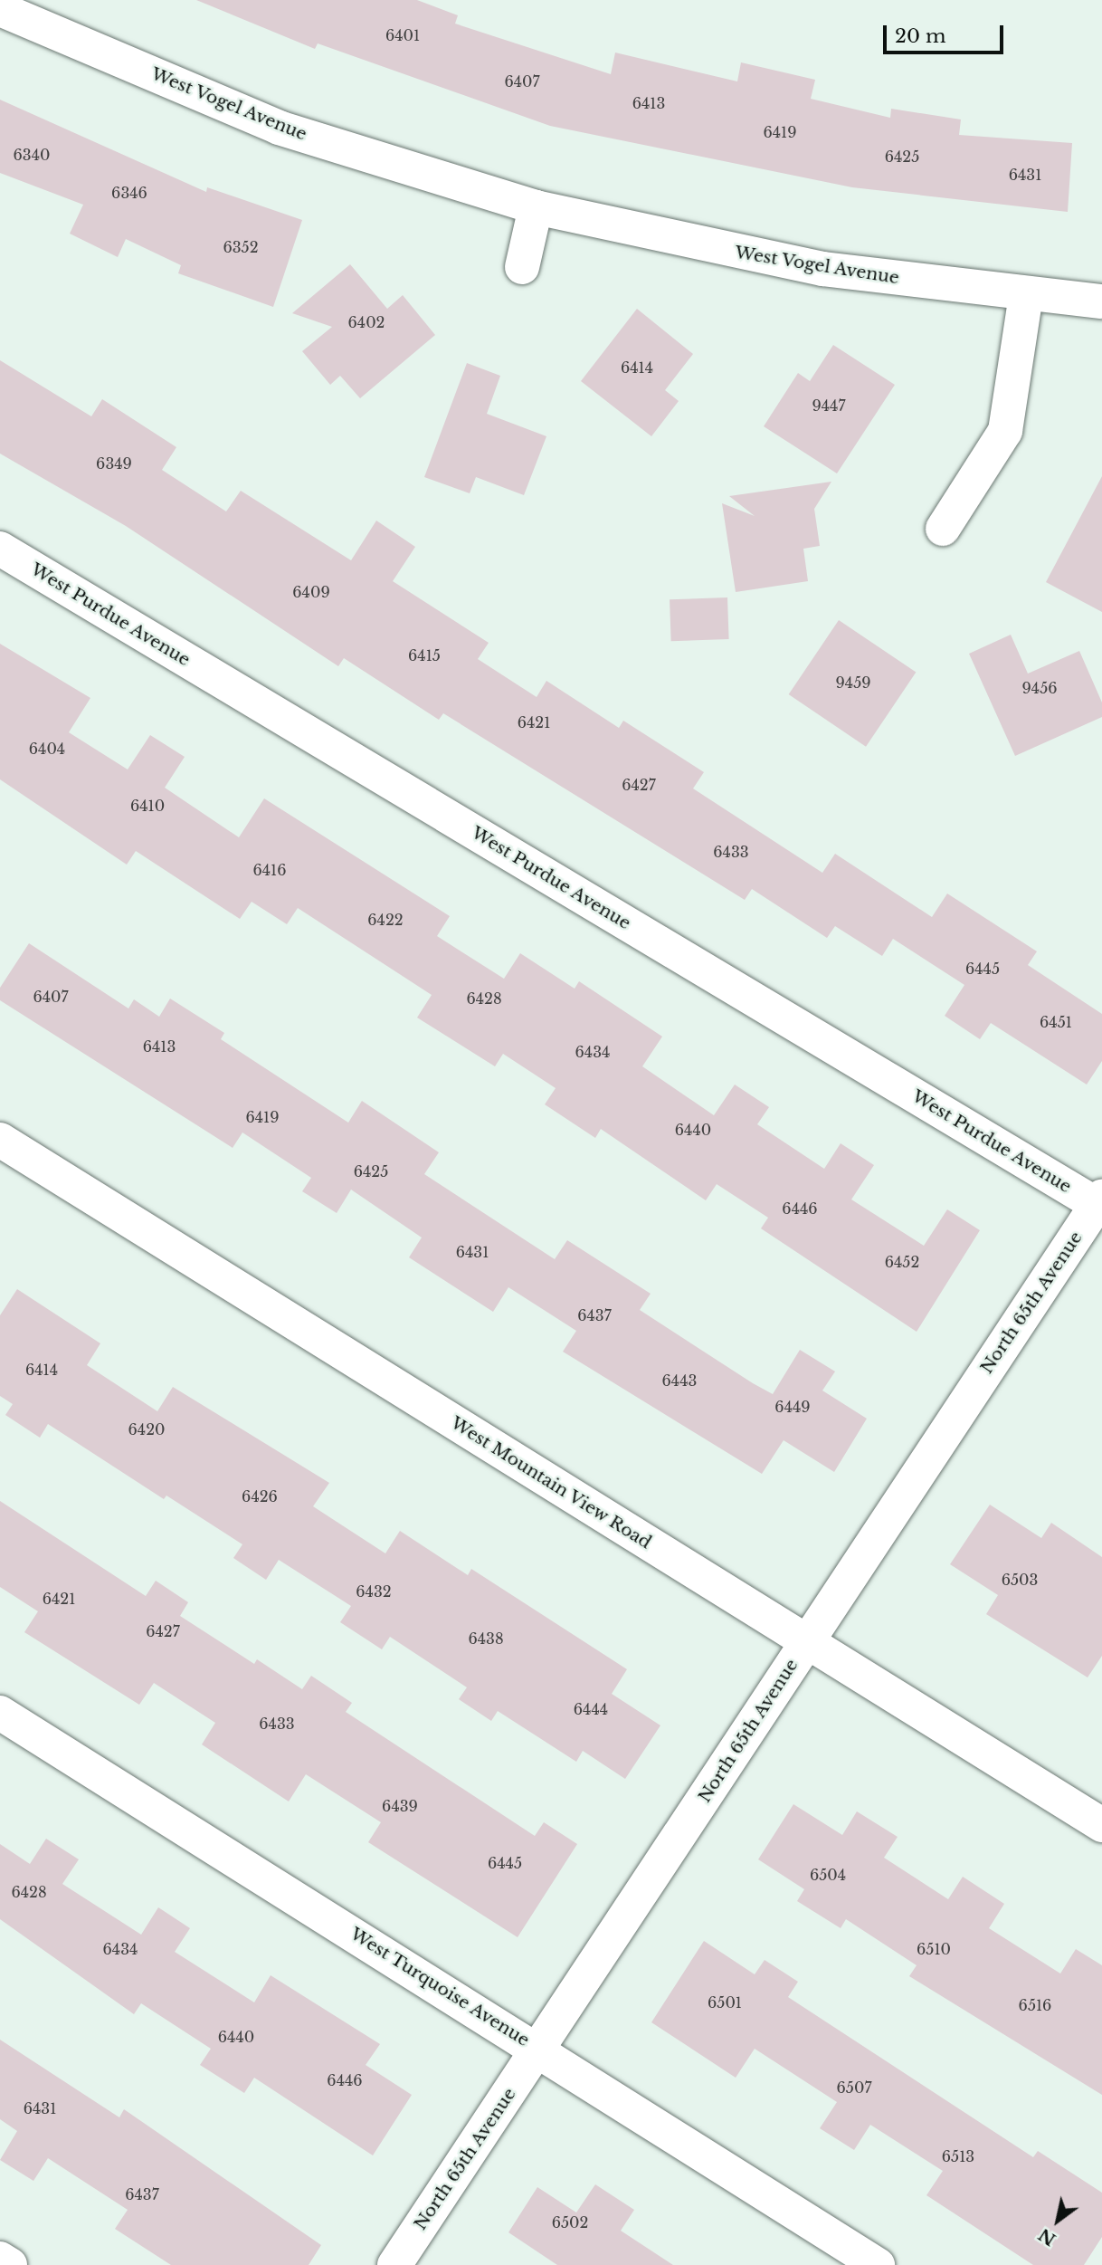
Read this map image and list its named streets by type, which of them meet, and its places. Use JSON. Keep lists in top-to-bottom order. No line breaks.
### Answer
{"streets":{"street":["West Vogel Avenue","West Purdue Avenue","North 65th Avenue","West Mountain View Road","West Turquoise Avenue"]},"crossings":[["West Purdue Avenue","North 65th Avenue"],["North 65th Avenue","West Mountain View Road"],["North 65th Avenue","West Turquoise Avenue"]],"house_numbers":["6401","6407","6413","6419","6340","6425","6431","6346","6352","6402","6414","9447","6349","6409","6415","9459","9456","6421","6404","6427","6410","6433","6416","6422","6445","6407","6428","6451","6413","6434","6419","6440","6425","6446","6431","6452","6437","6414","6443","6449","6420","6426","6503","6432","6421","6427","6438","6444","6433","6439","6445","6504","6428","6434","6510","6501","6516","6440","6446","6507","6431","6513","6437","6502"],"scale_bar":"20 m","north":"bottom left"}
